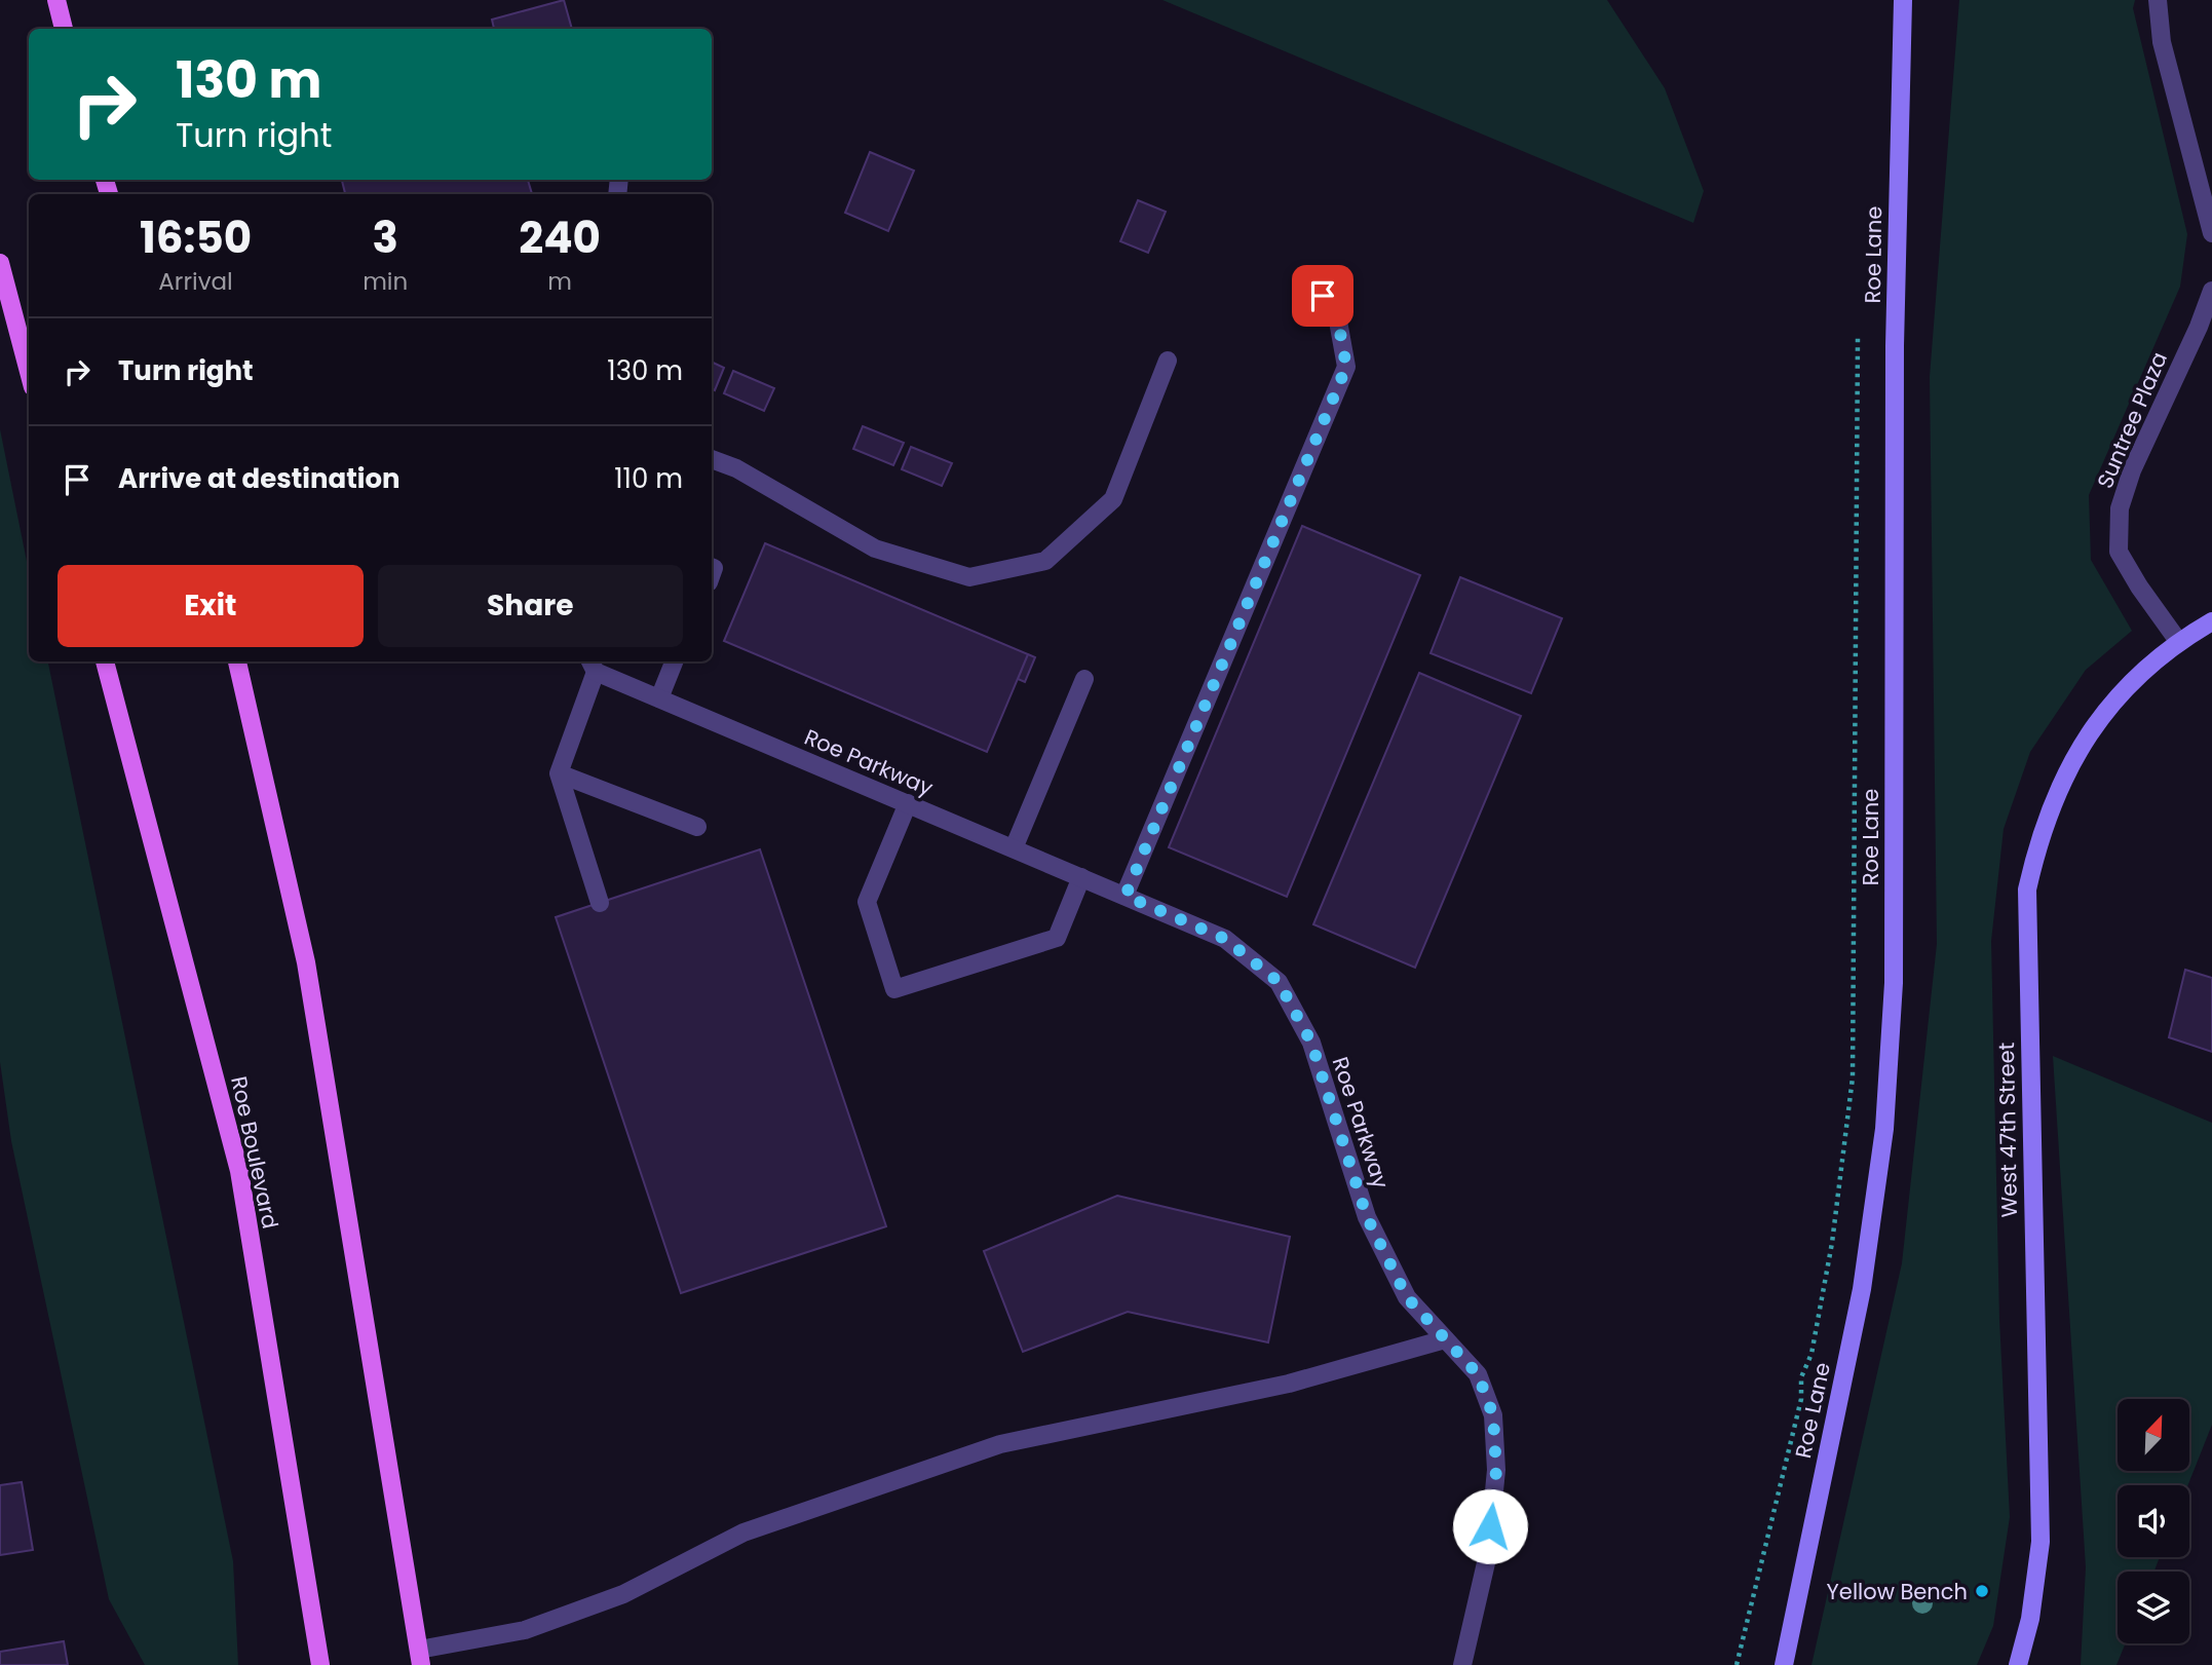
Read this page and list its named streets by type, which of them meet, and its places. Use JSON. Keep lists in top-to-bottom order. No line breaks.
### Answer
{"streets":{"main road":["Roe Boulevard"],"street":["Roe Lane","Suntree Plaza","Roe Parkway","West 47th Street"]},"crossings":[["Suntree Plaza","West 47th Street"]],"places":["Yellow Bench"],"north":"top right","page":{"turn":["130 m","Turn right"],"eta":["16:50","Arrival","3","min","240","m"],"list":[{"name":"Turn right","value":"130 m"},{"name":"Arrive at destination","value":"110 m"}],"buttons":["Exit","Share"]}}
